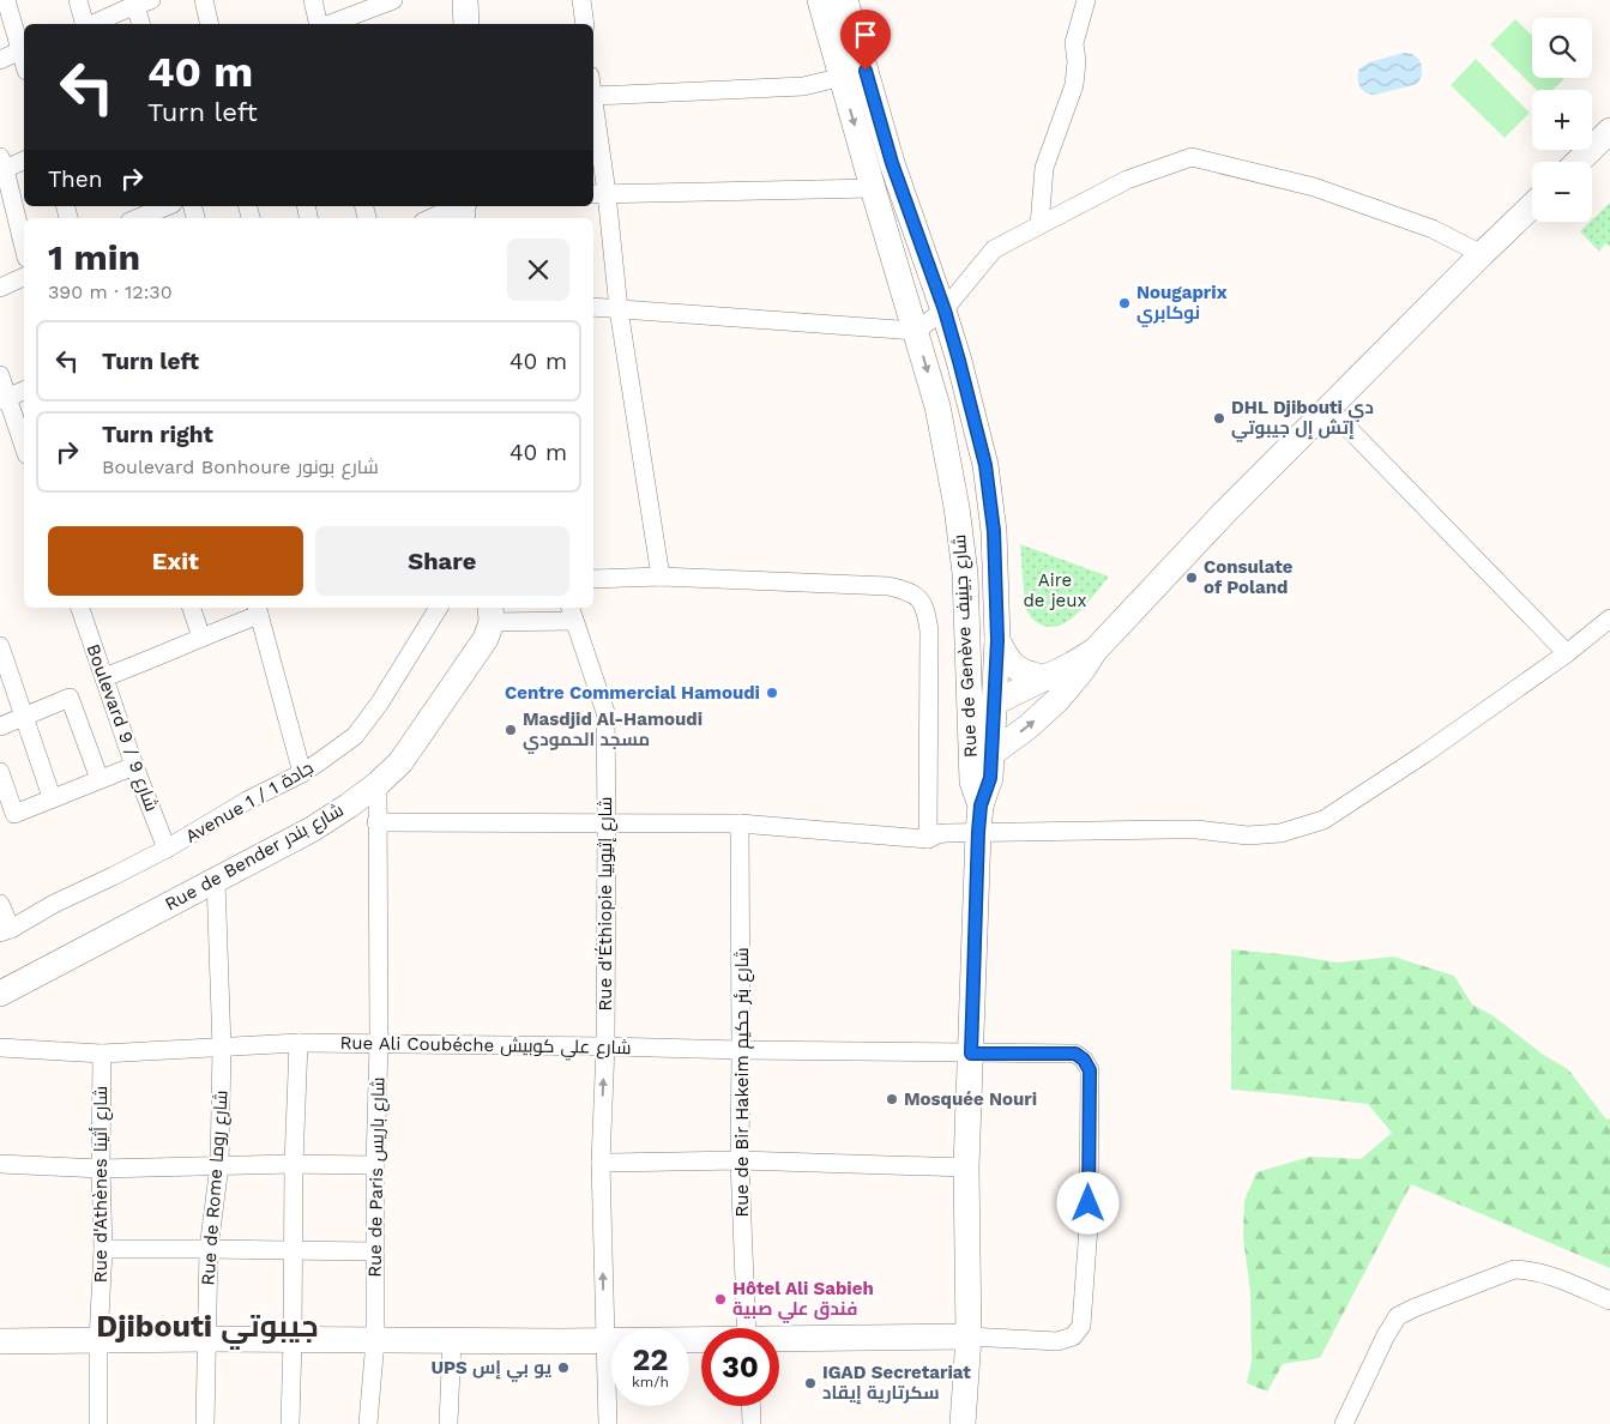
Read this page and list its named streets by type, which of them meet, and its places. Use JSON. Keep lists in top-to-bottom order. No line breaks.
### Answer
{"streets":{"street":["Rue de Genève شارع جينيف","Boulevard 9 / شارع 9","Avenue 1 / جادة 1","Rue de Bender شارع بندر","Rue d'Éthiopie شارع إثيوبيا","Rue Ali Coubéche شارع علي كوبيش","Rue de Bir Hakeim شارع بئر حكيم","Rue de Paris شارع باريس","Rue d'Athènes شارع أثينا","Rue de Rome شارع روما"]},"crossings":[["Boulevard 9 / شارع 9","Avenue 1 / جادة 1"],["Rue de Bender شارع بندر","Rue de Paris شارع باريس"],["Rue de Bender شارع بندر","Rue de Rome شارع روما"],["Rue d'Éthiopie شارع إثيوبيا","Rue Ali Coubéche شارع علي كوبيش"],["Rue Ali Coubéche شارع علي كوبيش","Rue de Bir Hakeim شارع بئر حكيم"],["Rue Ali Coubéche شارع علي كوبيش","Rue de Paris شارع باريس"],["Rue Ali Coubéche شارع علي كوبيش","Rue d'Athènes شارع أثينا"],["Rue Ali Coubéche شارع علي كوبيش","Rue de Rome شارع روما"]],"one_way":["Rue d'Éthiopie شارع إثيوبيا"],"districts":["Djibouti جيبوتي"],"parks":["Aire de jeux"],"places":["Nougaprix نوكابري","DHL Djibouti دي إتش إل جيبوتي","Consulate of Poland","Centre Commercial Hamoudi","Masdjid Al-Hamoudi مسجد الحمودي","Mosquée Nouri","Hôtel Ali Sabieh فندق علي صبية","UPS يو بي إس","IGAD Secretariat سكرتارية إيقاد"],"page":{"map_buttons":["+","−"],"turn":["40 m","Turn left"],"then":"Then","heading":["1 min","390 m · 12:30"],"list":[{"name":"Turn left","value":"40 m"},{"name":"Turn right","note":"Boulevard Bonhoure شارع بونور","value":"40 m"}],"buttons":["Exit","Share"],"speed":"22 km/h","limit":"30"}}
